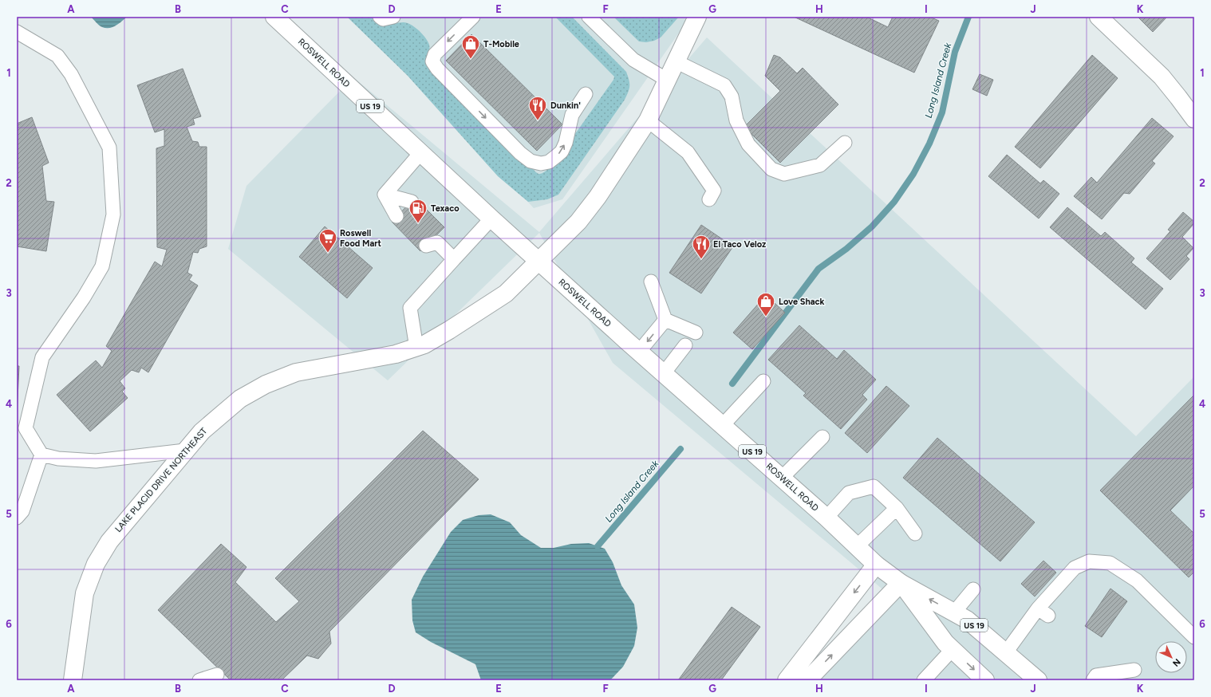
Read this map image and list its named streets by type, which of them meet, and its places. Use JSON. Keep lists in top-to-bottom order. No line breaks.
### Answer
{"streets":{"street":["ROSWELL ROAD","US 19","LAKE PLACID DRIVE NORTHEAST"]},"crossings":[["ROSWELL ROAD","LAKE PLACID DRIVE NORTHEAST"]],"water":["Long Island Creek"],"places":{"shop":["T-Mobile","Love Shack"],"restaurant":["Dunkin'","El Taco Veloz"],"fuel station":["Texaco"],"supermarket":["Roswell Food Mart"]},"north":"bottom right","grid":{"columns":["A","B","C","D","E","F","G","H","I","J","K"],"rows":["1","2","3","4","5","6"]}}
